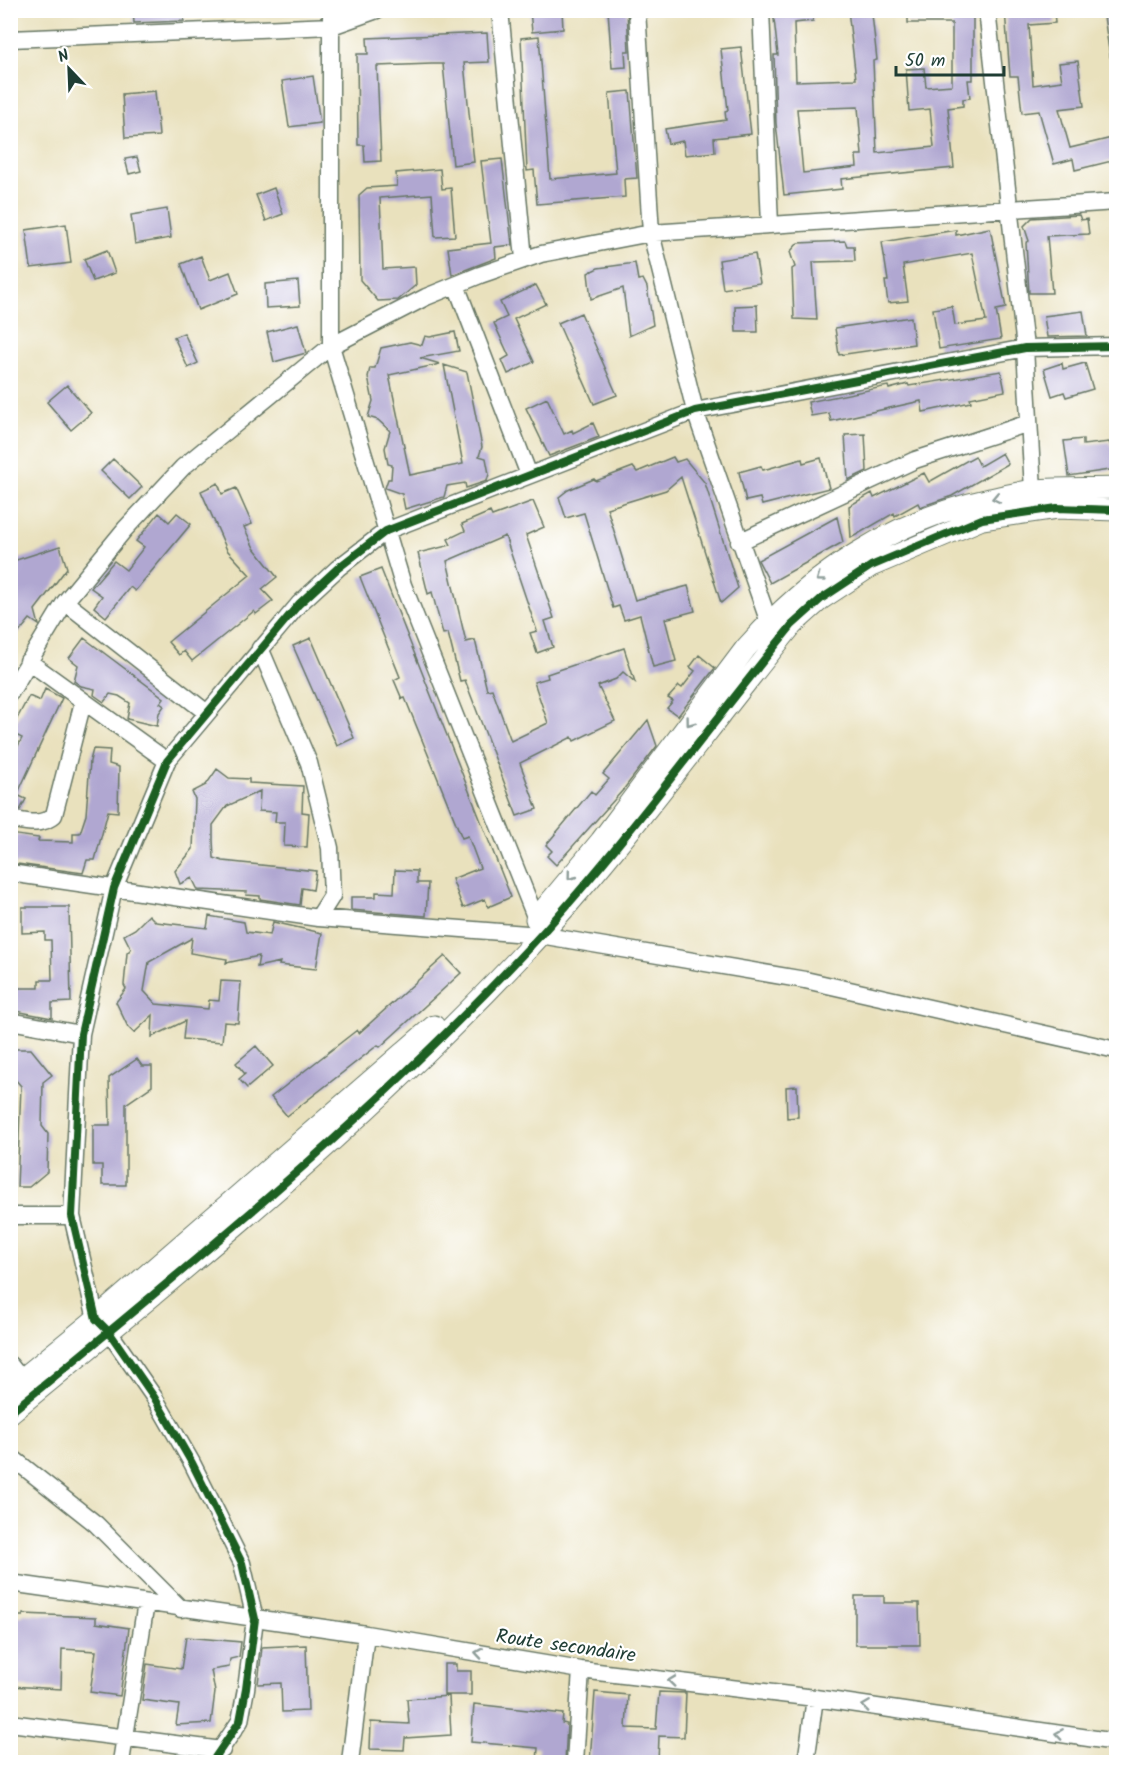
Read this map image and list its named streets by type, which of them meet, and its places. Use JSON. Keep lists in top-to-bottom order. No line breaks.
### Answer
{"streets":{"street":["Route secondaire"]},"one_way":["Route secondaire"],"scale_bar":"50 m","north":"top left"}
